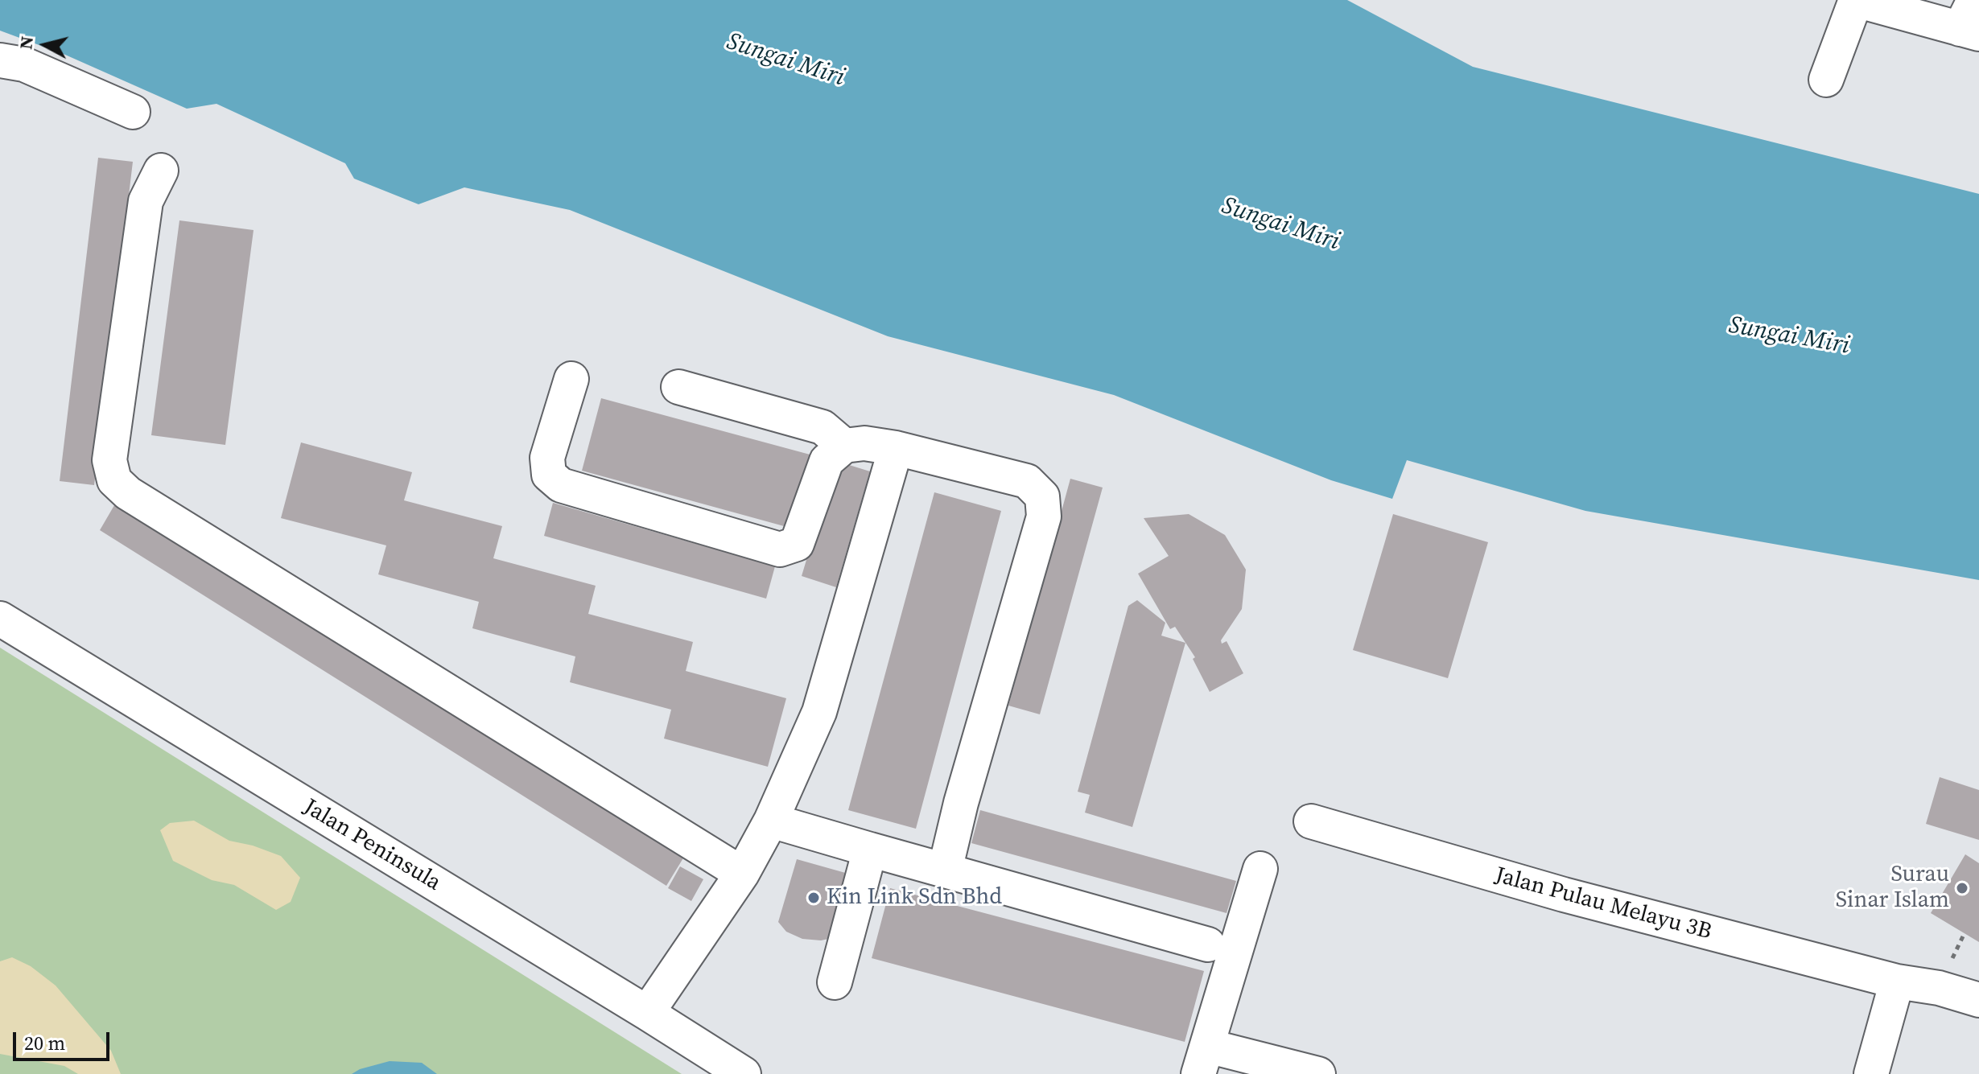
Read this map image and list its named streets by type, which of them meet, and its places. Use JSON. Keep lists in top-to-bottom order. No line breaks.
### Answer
{"streets":{"street":["Jalan Peninsula","Jalan Pulau Melayu 3B"]},"water":["Sungai Miri"],"places":["Surau Sinar Islam","Kin Link Sdn Bhd"],"scale_bar":"20 m","north":"left"}
